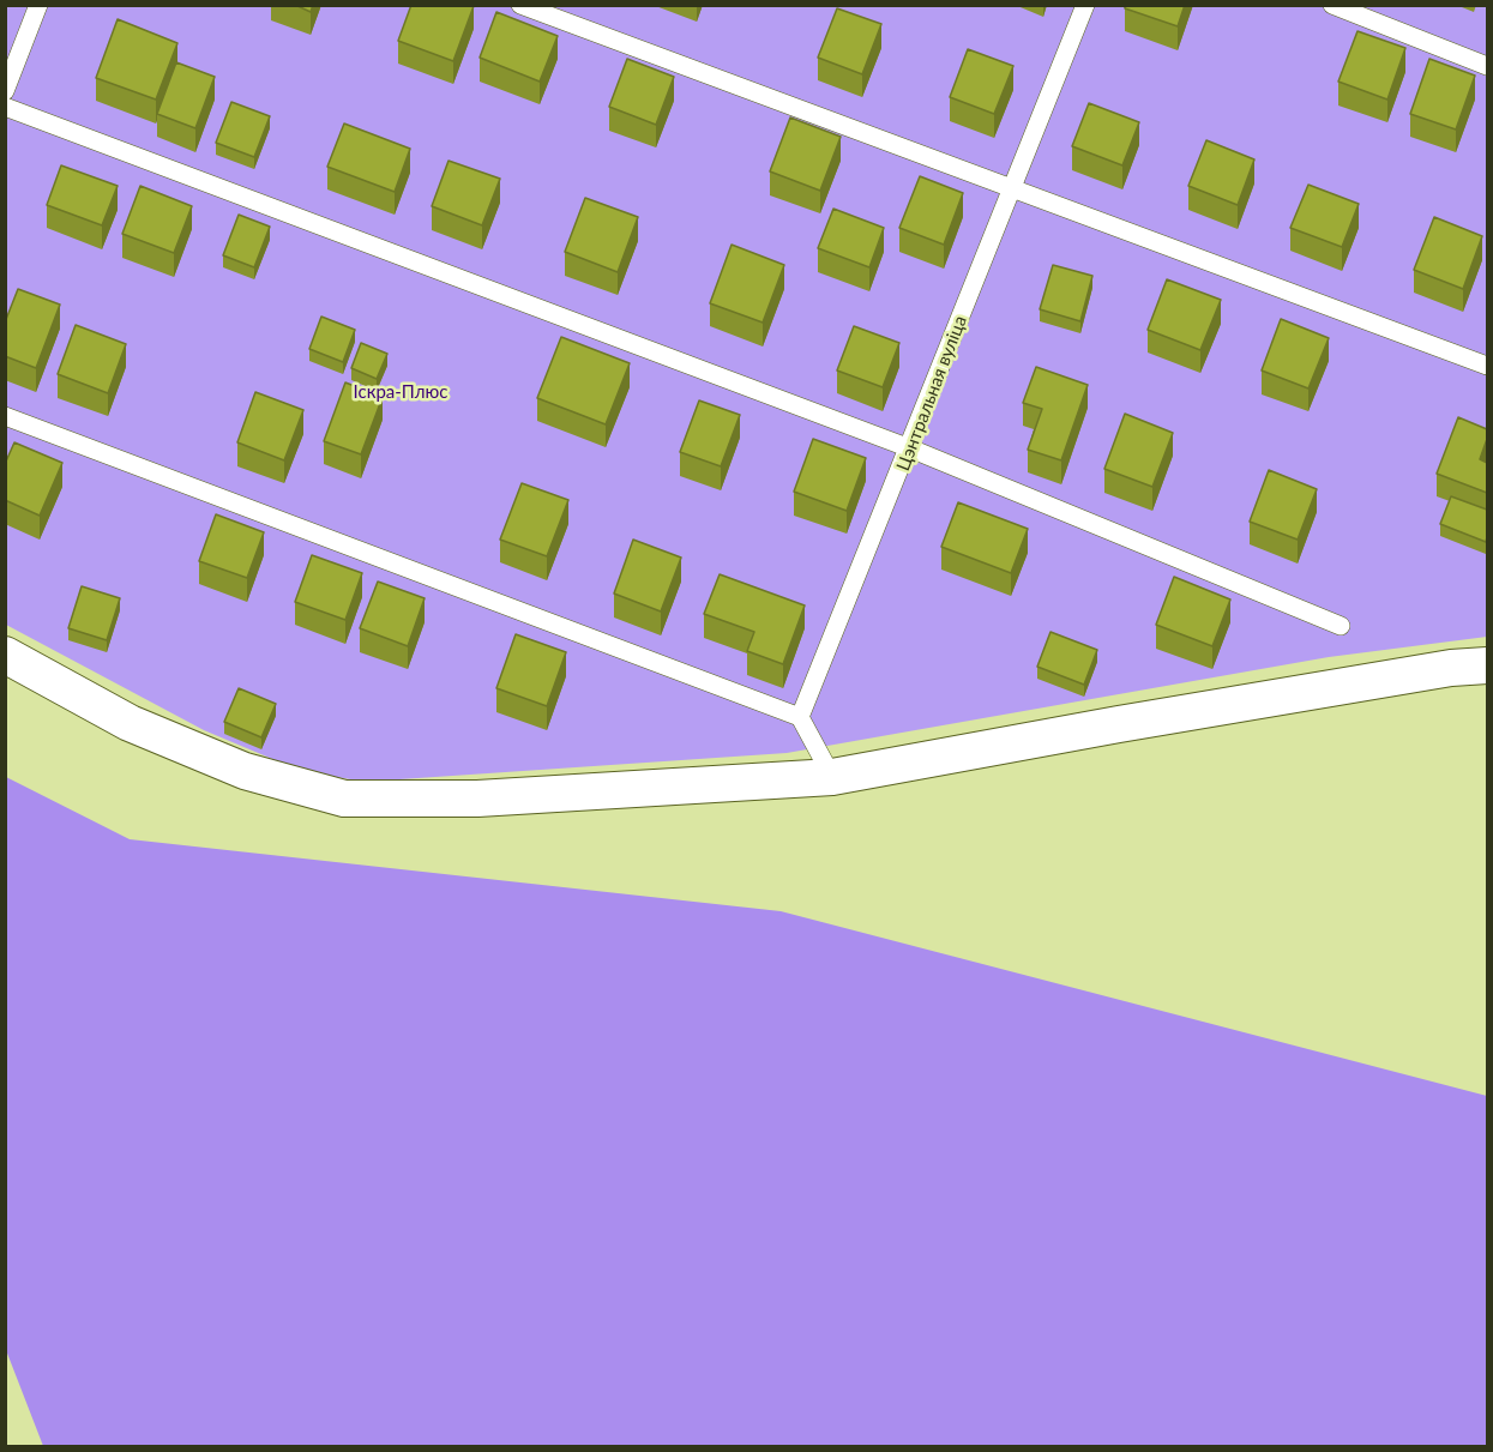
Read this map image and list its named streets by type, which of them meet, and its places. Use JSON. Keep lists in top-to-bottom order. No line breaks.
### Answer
{"streets":{"lane":["Цэнтральная вуліца"]},"parks":["Іскра-Плюс"]}
